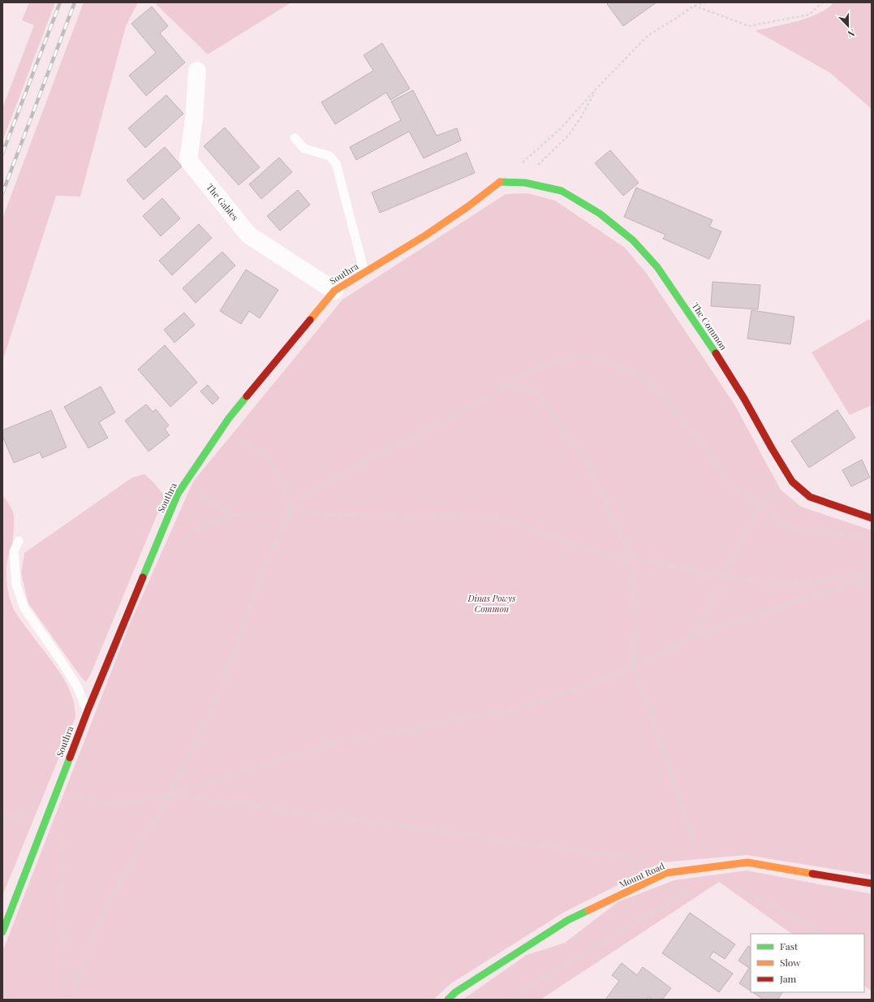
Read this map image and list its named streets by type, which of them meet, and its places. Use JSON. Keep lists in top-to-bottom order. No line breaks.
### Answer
{"streets":{"street":["The Gables","Southra","The Common","Mount Road"]},"crossings":[["The Gables","Southra"],["Southra","The Common"]],"parks":["Dinas Powys Common"],"legend":["Fast","Slow","Jam"],"north":"bottom"}
